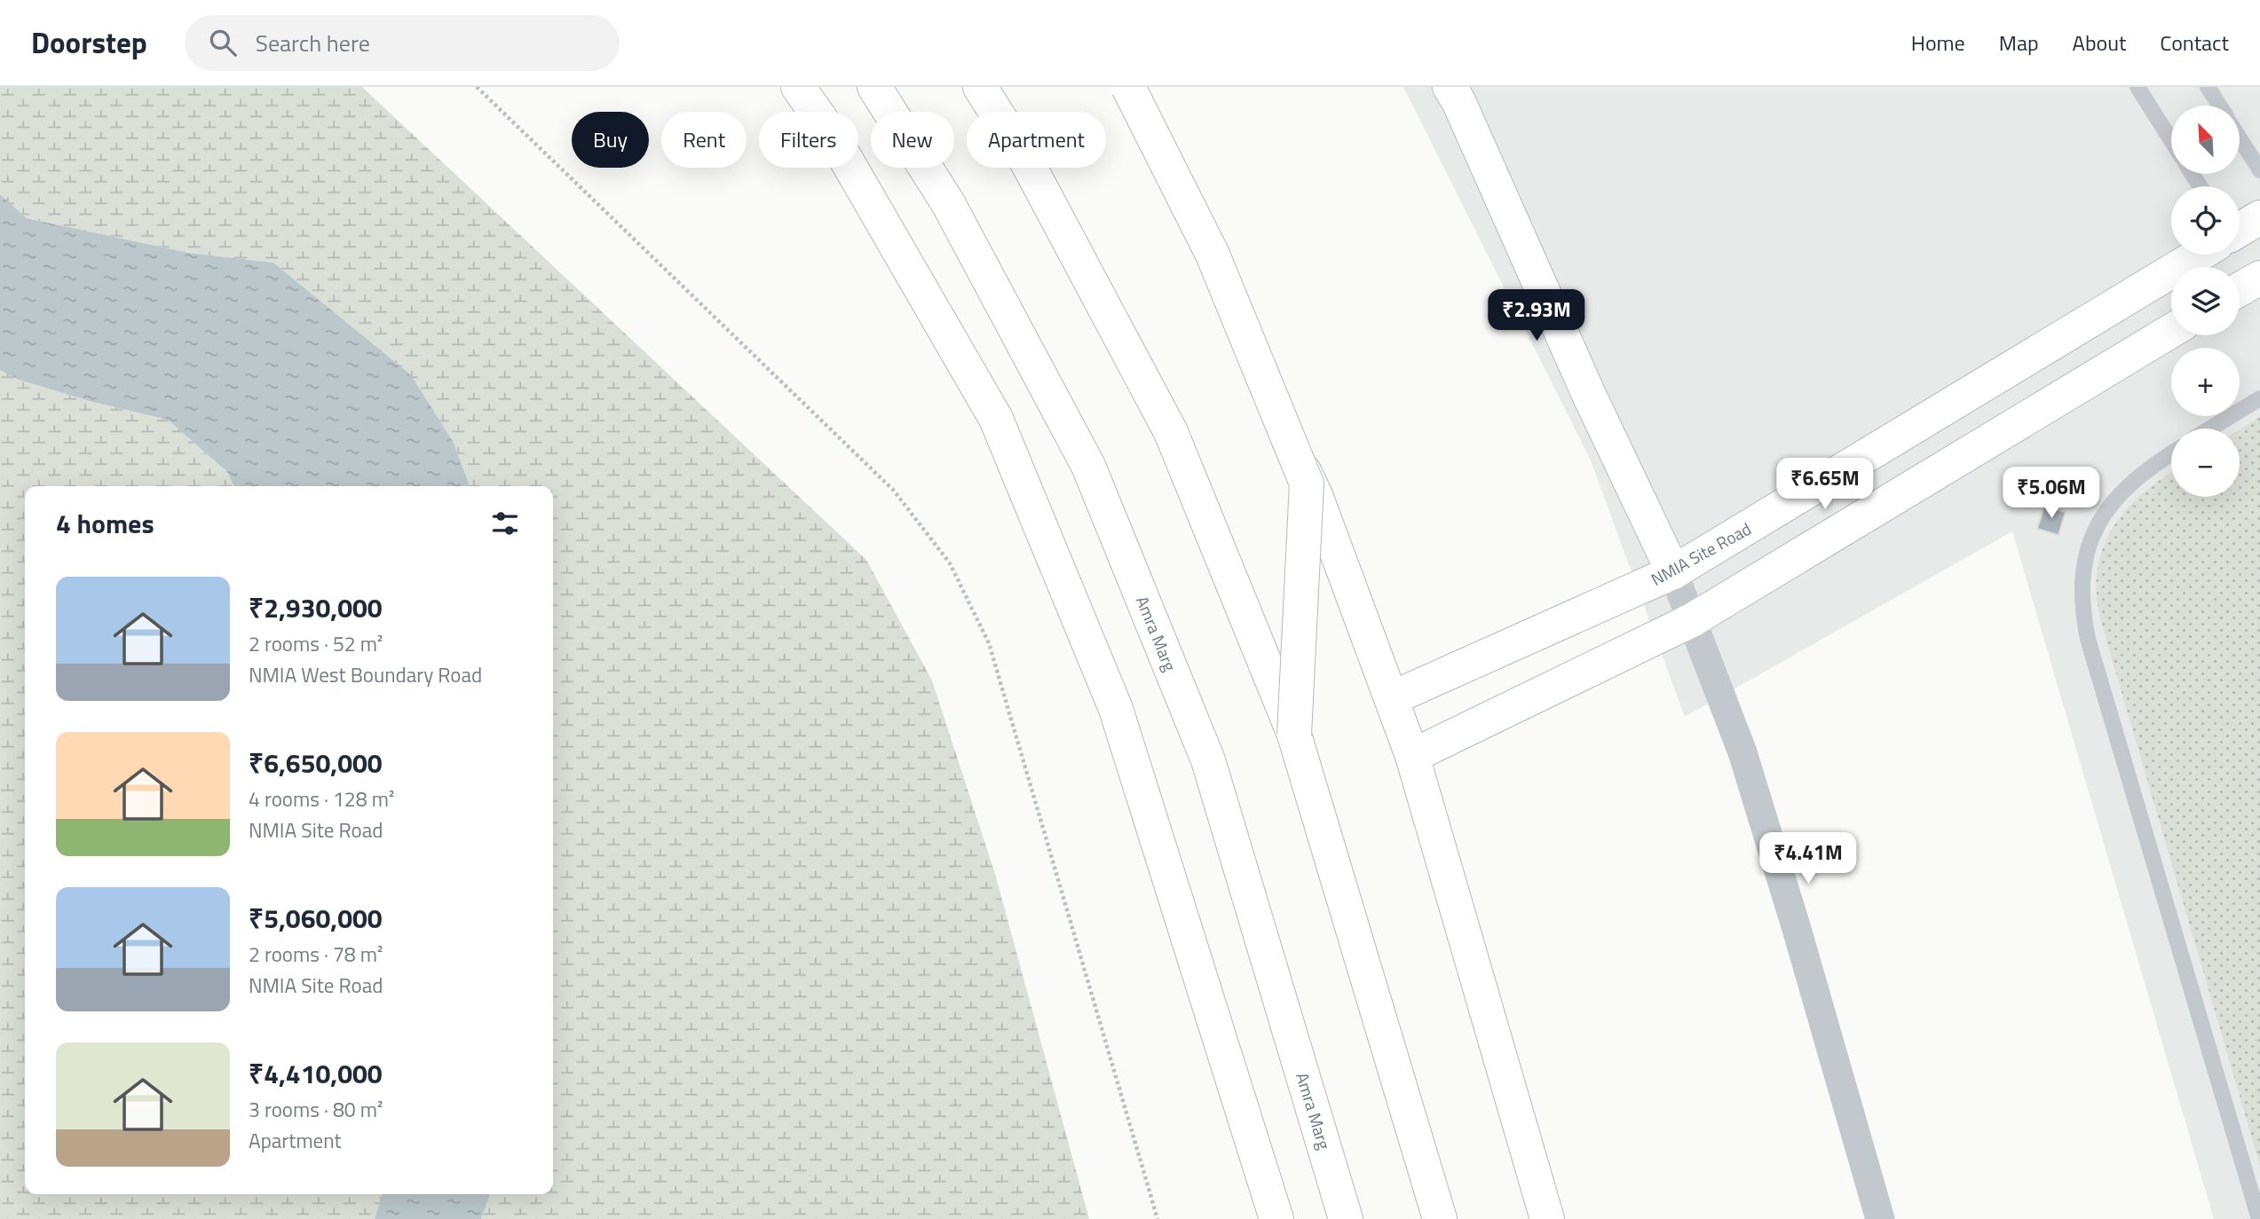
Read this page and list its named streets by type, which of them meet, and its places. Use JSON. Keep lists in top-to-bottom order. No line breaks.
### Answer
{"streets":{"main road":["NMIA Site Road","Amra Marg"]},"north":"top left","page":{"header":"Doorstep","search":"Search here","nav":["Home","Map","About","Contact"],"map_buttons":["+","−"],"chip":["Buy","Rent","Filters","New","Apartment"],"price":["₹2.93M","₹6.65M","₹5.06M","₹4.41M"],"heading":"4 homes","list":[{"name":"₹2,930,000","note":"2 rooms · 52 m² · NMIA West Boundary Road"},{"name":"₹6,650,000","note":"4 rooms · 128 m² · NMIA Site Road"},{"name":"₹5,060,000","note":"2 rooms · 78 m² · NMIA Site Road"},{"name":"₹4,410,000","note":"3 rooms · 80 m² · Apartment"}]}}
